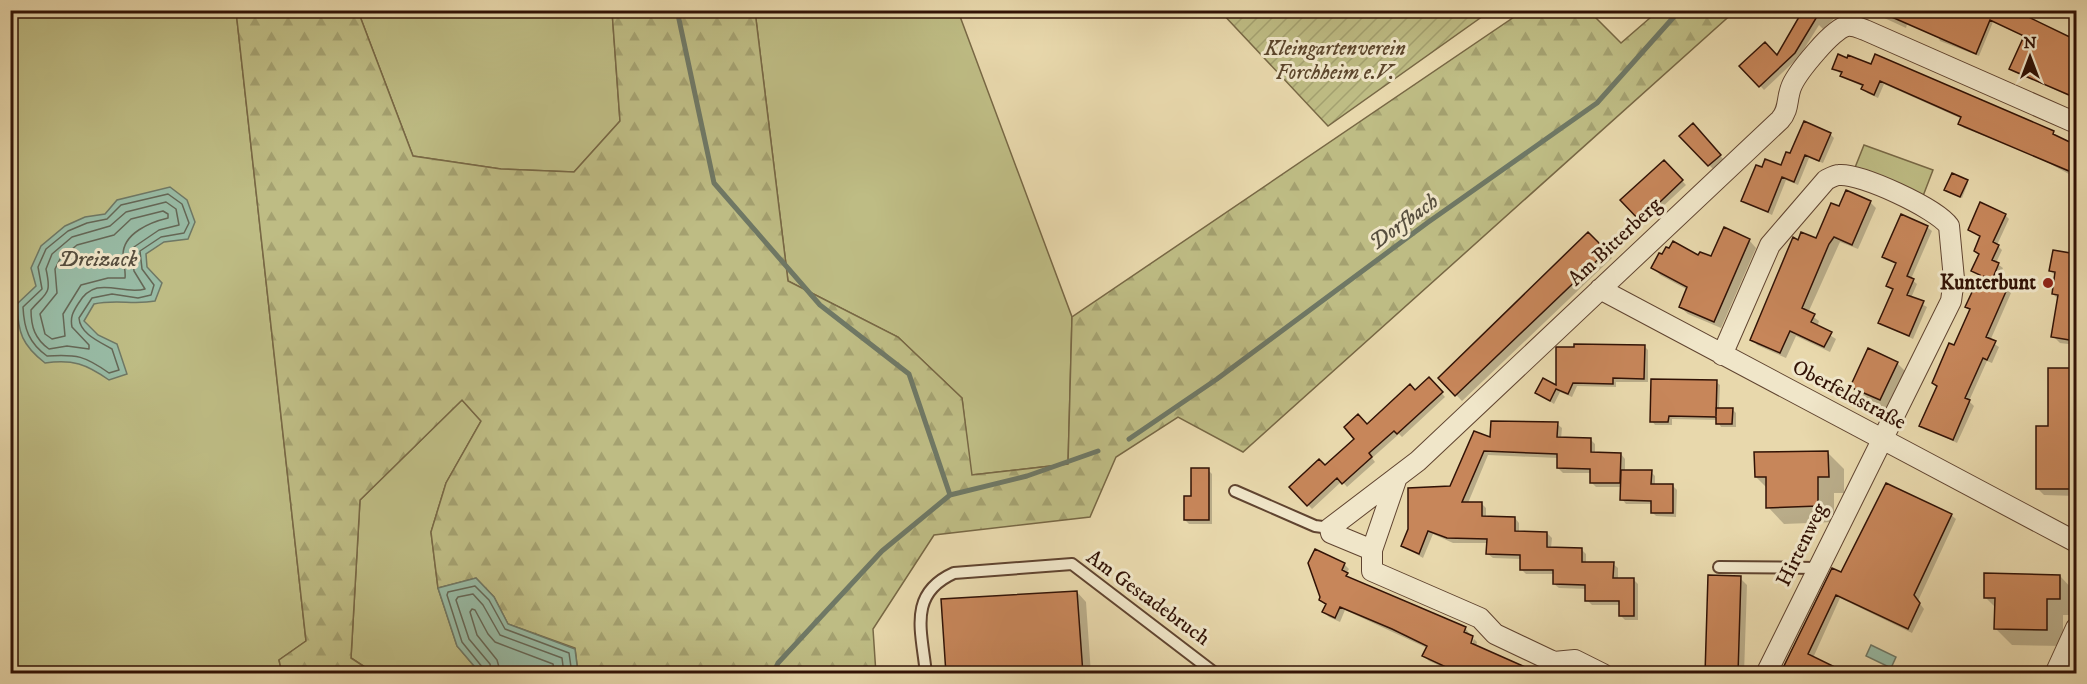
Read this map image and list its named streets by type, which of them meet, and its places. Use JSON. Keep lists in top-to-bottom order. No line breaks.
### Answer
{"streets":{"street":["Am Bitterberg","Oberfeldstraße","Hirtenweg"],"lane":["Am Gestadebruch"]},"crossings":[["Am Bitterberg","Oberfeldstraße"],["Oberfeldstraße","Hirtenweg"]],"water":["Dorfbach","Dreizack"],"parks":["Kleingartenverein Forchheim e.V."],"places":["Kunterbunt"],"north":"top"}
